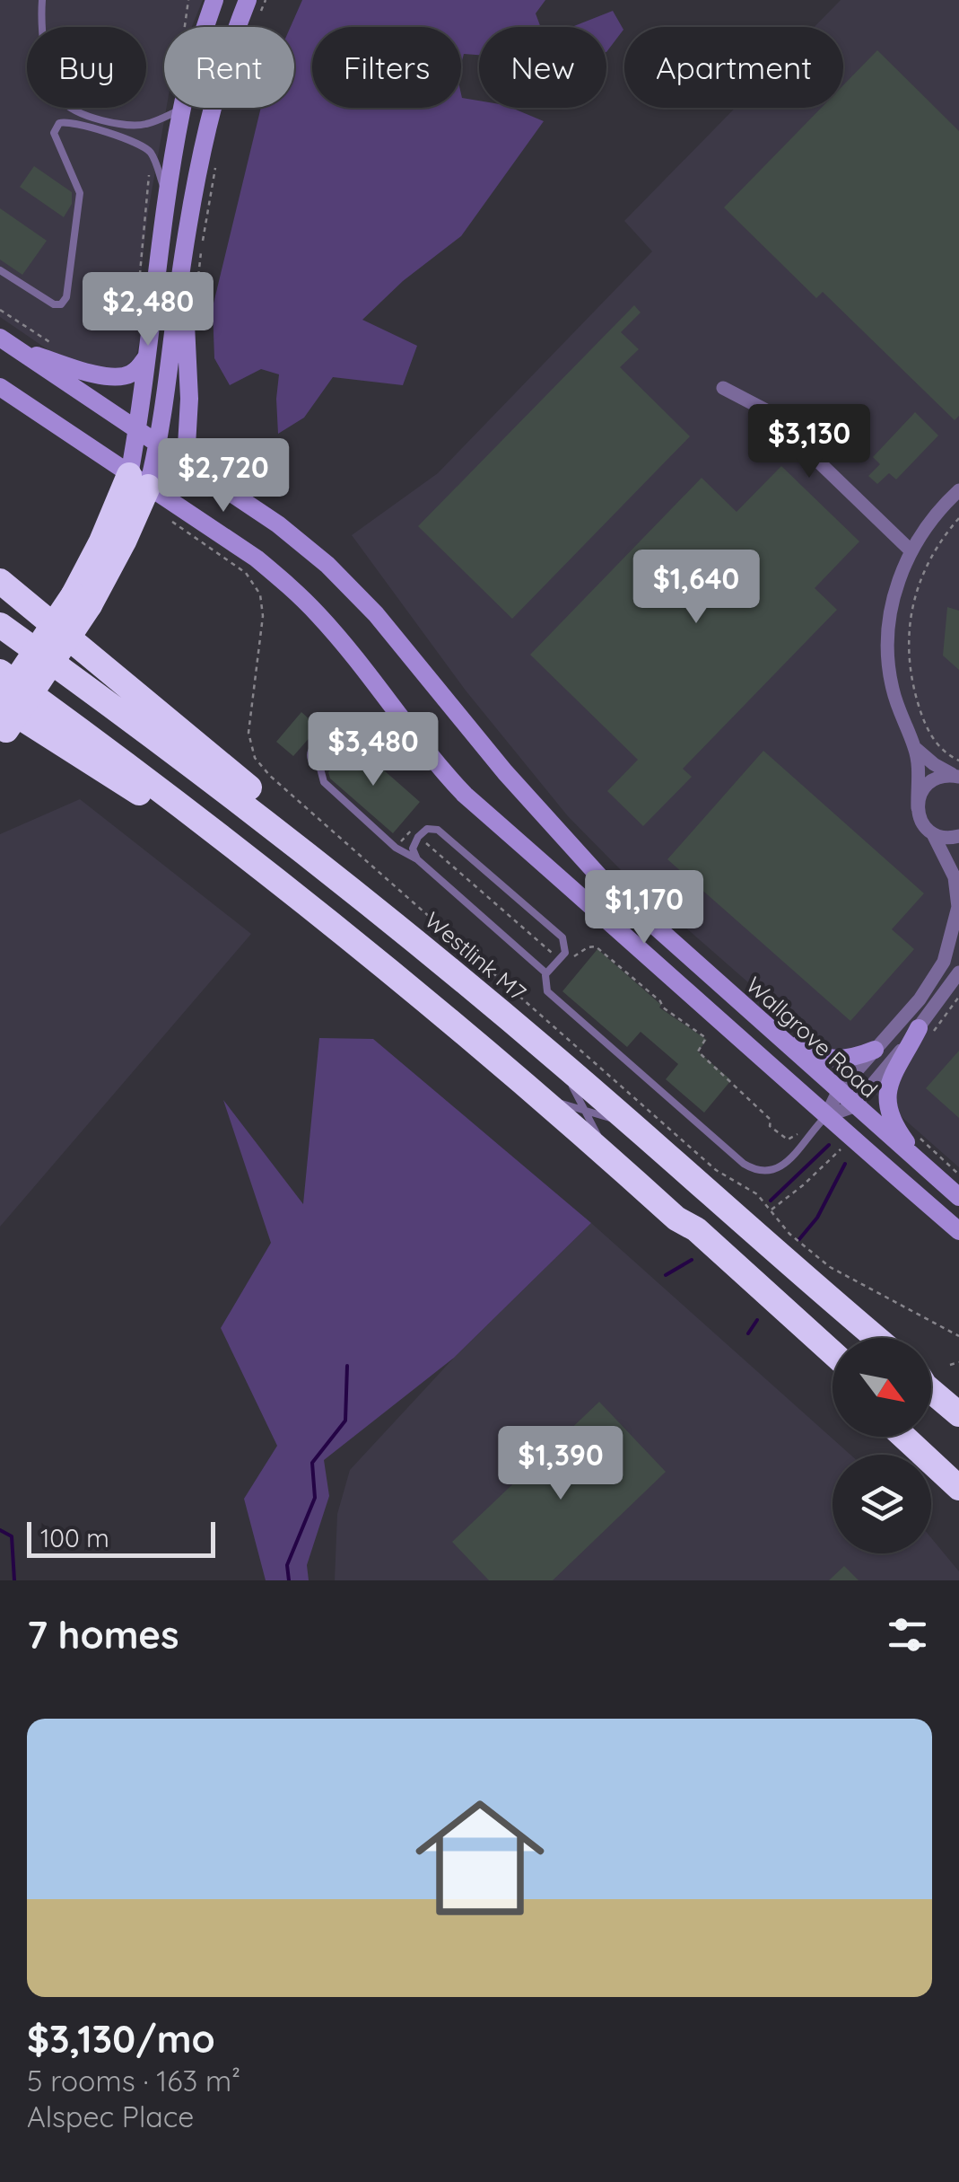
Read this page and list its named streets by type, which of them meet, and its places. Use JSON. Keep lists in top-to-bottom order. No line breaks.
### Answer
{"streets":{"highway":["Westlink M7"],"main road":["Wallgrove Road"]},"scale_bar":"100 m","north":"bottom right","page":{"chip":["Buy","Rent","Filters","New","Apartment"],"price":["$2,480","$3,130","$2,720","$1,640","$3,480","$1,170","$1,390"],"scale":"100 m","heading":"7 homes","list":[{"name":"$3,130/mo","note":"5 rooms · 163 m² · Alspec Place"}]}}
